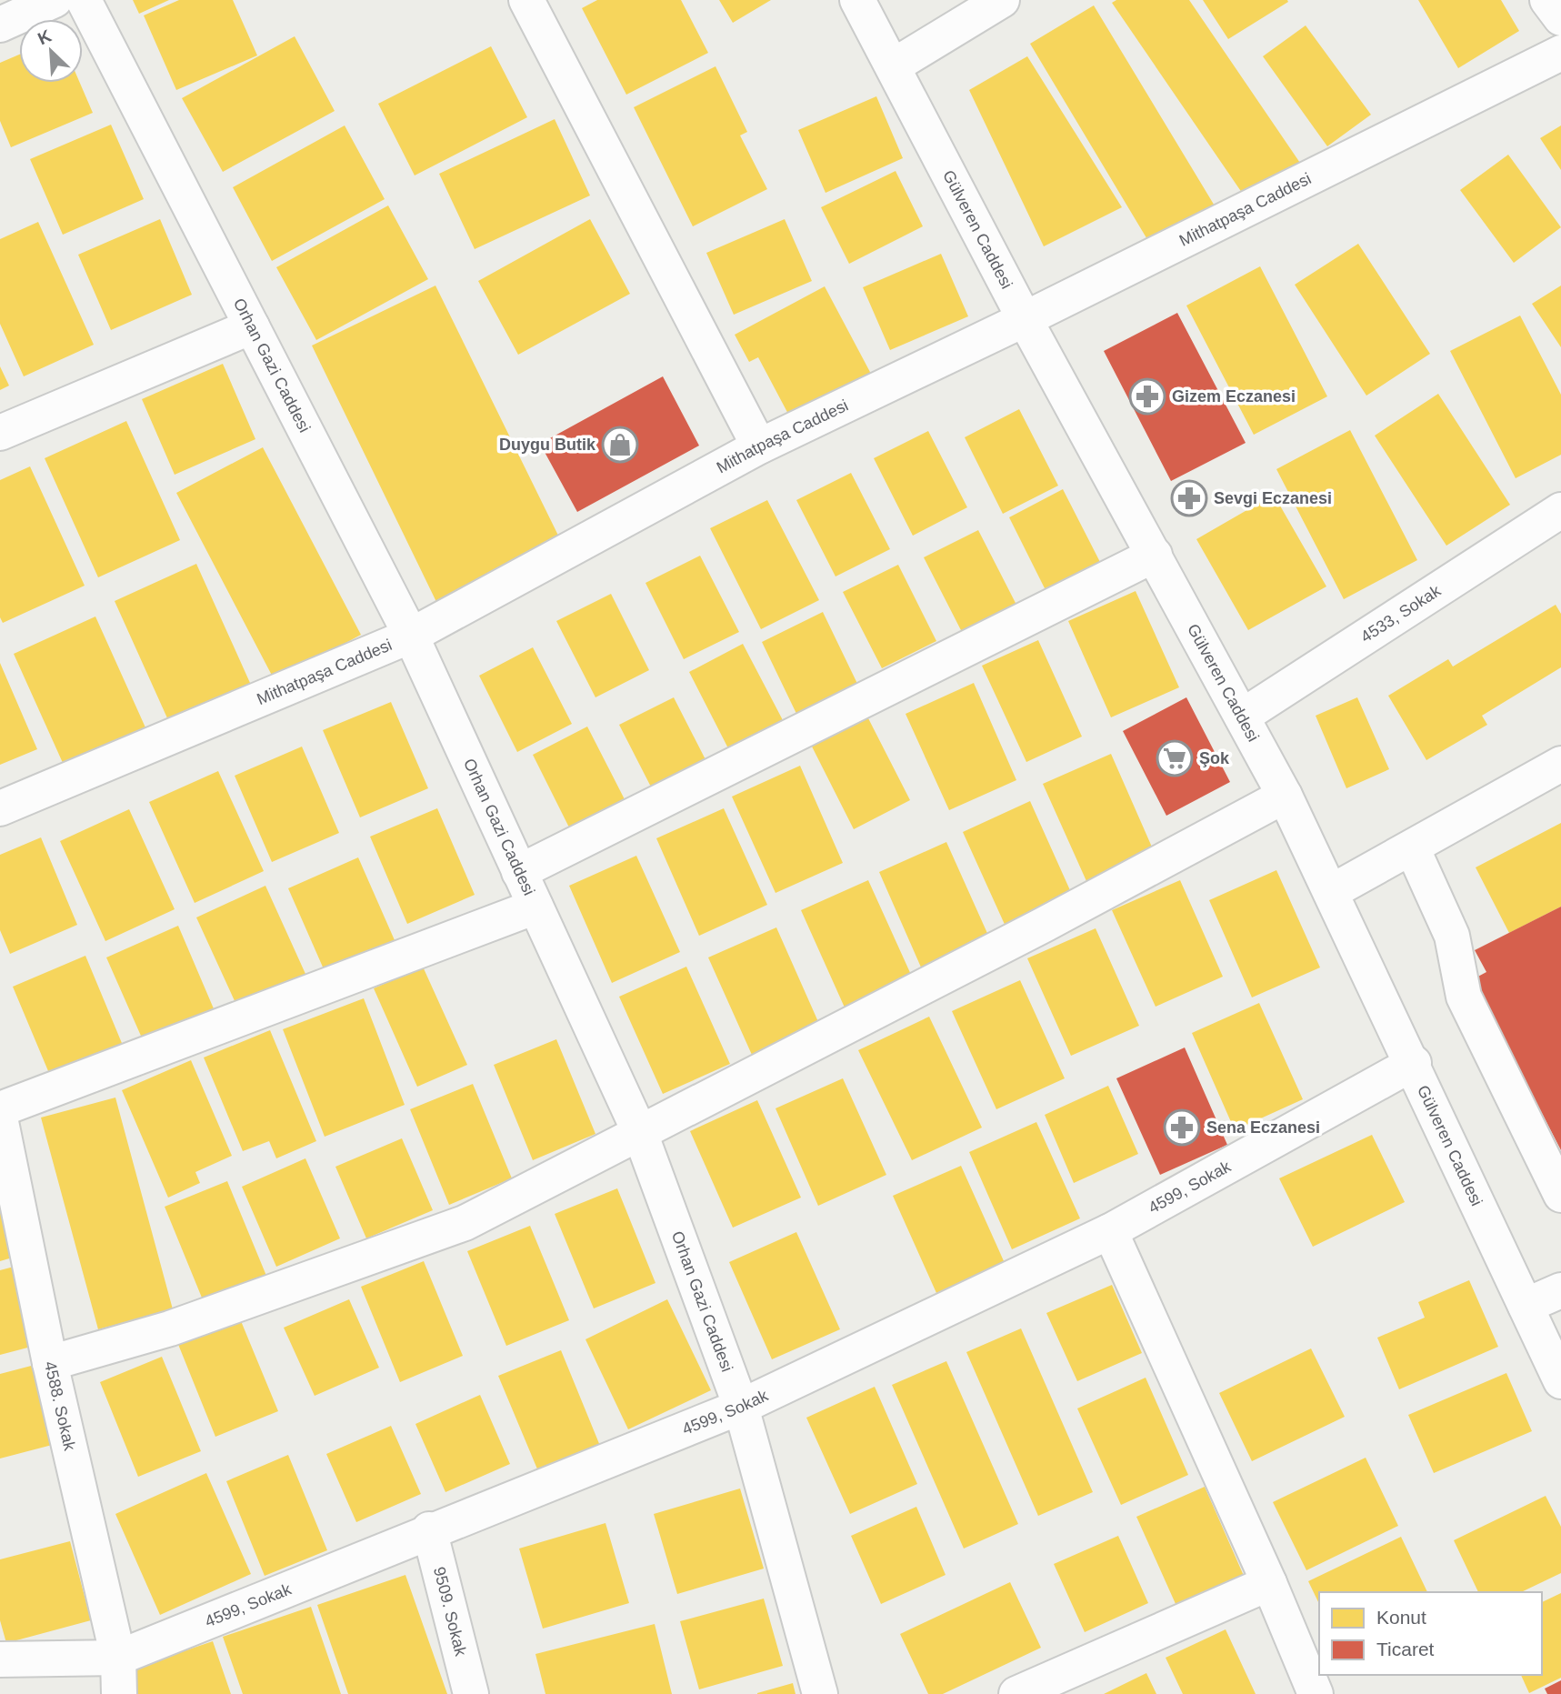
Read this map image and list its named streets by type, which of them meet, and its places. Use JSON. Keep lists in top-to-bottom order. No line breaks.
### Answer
{"streets":{"street":["Mithatpaşa Caddesi","Gülveren Caddesi","Orhan Gazi Caddesi","4533, Sokak","4599, Sokak","4588. Sokak","9509. Sokak"]},"crossings":[["Mithatpaşa Caddesi","Gülveren Caddesi"],["Mithatpaşa Caddesi","Orhan Gazi Caddesi"],["Gülveren Caddesi","4533, Sokak"],["Gülveren Caddesi","4599, Sokak"],["Orhan Gazi Caddesi","4599, Sokak"],["4599, Sokak","4588. Sokak"],["4599, Sokak","9509. Sokak"]],"places":{"pharmacy":["Gizem Eczanesi","Sevgi Eczanesi","Sena Eczanesi"],"shop":["Duygu Butik"],"supermarket":["Şok"]},"legend":["Konut","Ticaret"],"north":"top left"}
